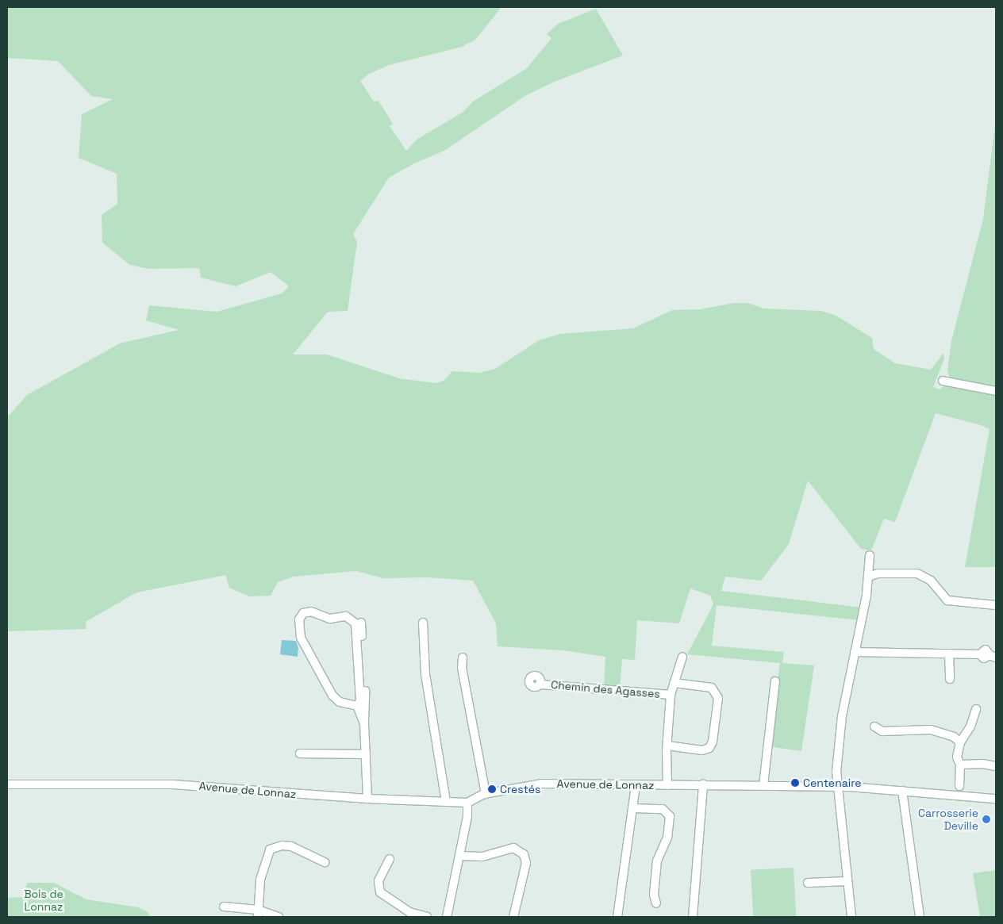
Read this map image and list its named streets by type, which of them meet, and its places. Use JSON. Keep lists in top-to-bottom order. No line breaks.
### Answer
{"streets":{"street":["Chemin des Agasses","Avenue de Lonnaz"]},"crossings":[["Chemin des Agasses","Avenue de Lonnaz"]],"parks":["Bois de Lonnaz"],"places":["Centenaire","Crestés","Carrosserie Deville"]}
